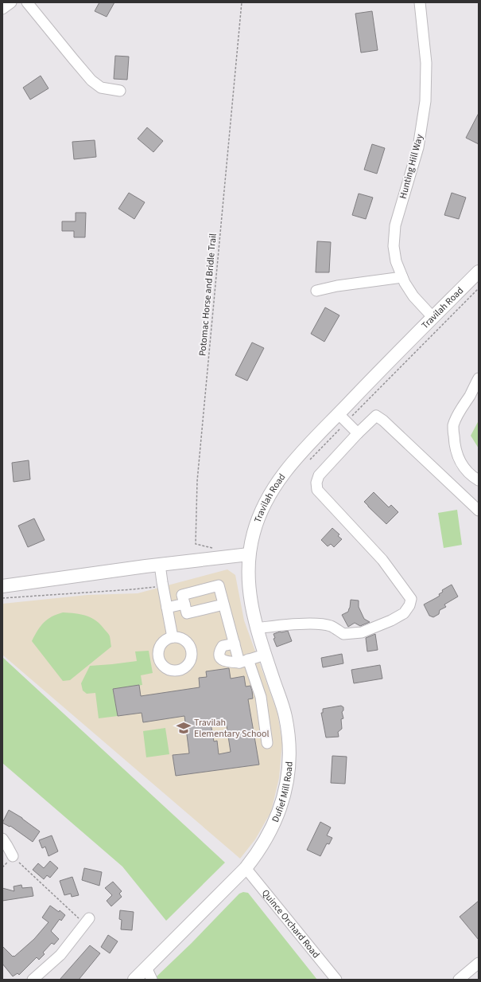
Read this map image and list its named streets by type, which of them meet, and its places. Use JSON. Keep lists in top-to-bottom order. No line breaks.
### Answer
{"streets":{"main road":["Travilah Road","Dufief Mill Road"],"street":["Hunting Hill Way","Quince Orchard Road"],"path":["Potomac Horse and Bridle Trail"]},"crossings":[["Hunting Hill Way","Travilah Road"],["Travilah Road","Dufief Mill Road"],["Dufief Mill Road","Quince Orchard Road"]],"places":{"school or university":["Travilah Elementary School"]}}
